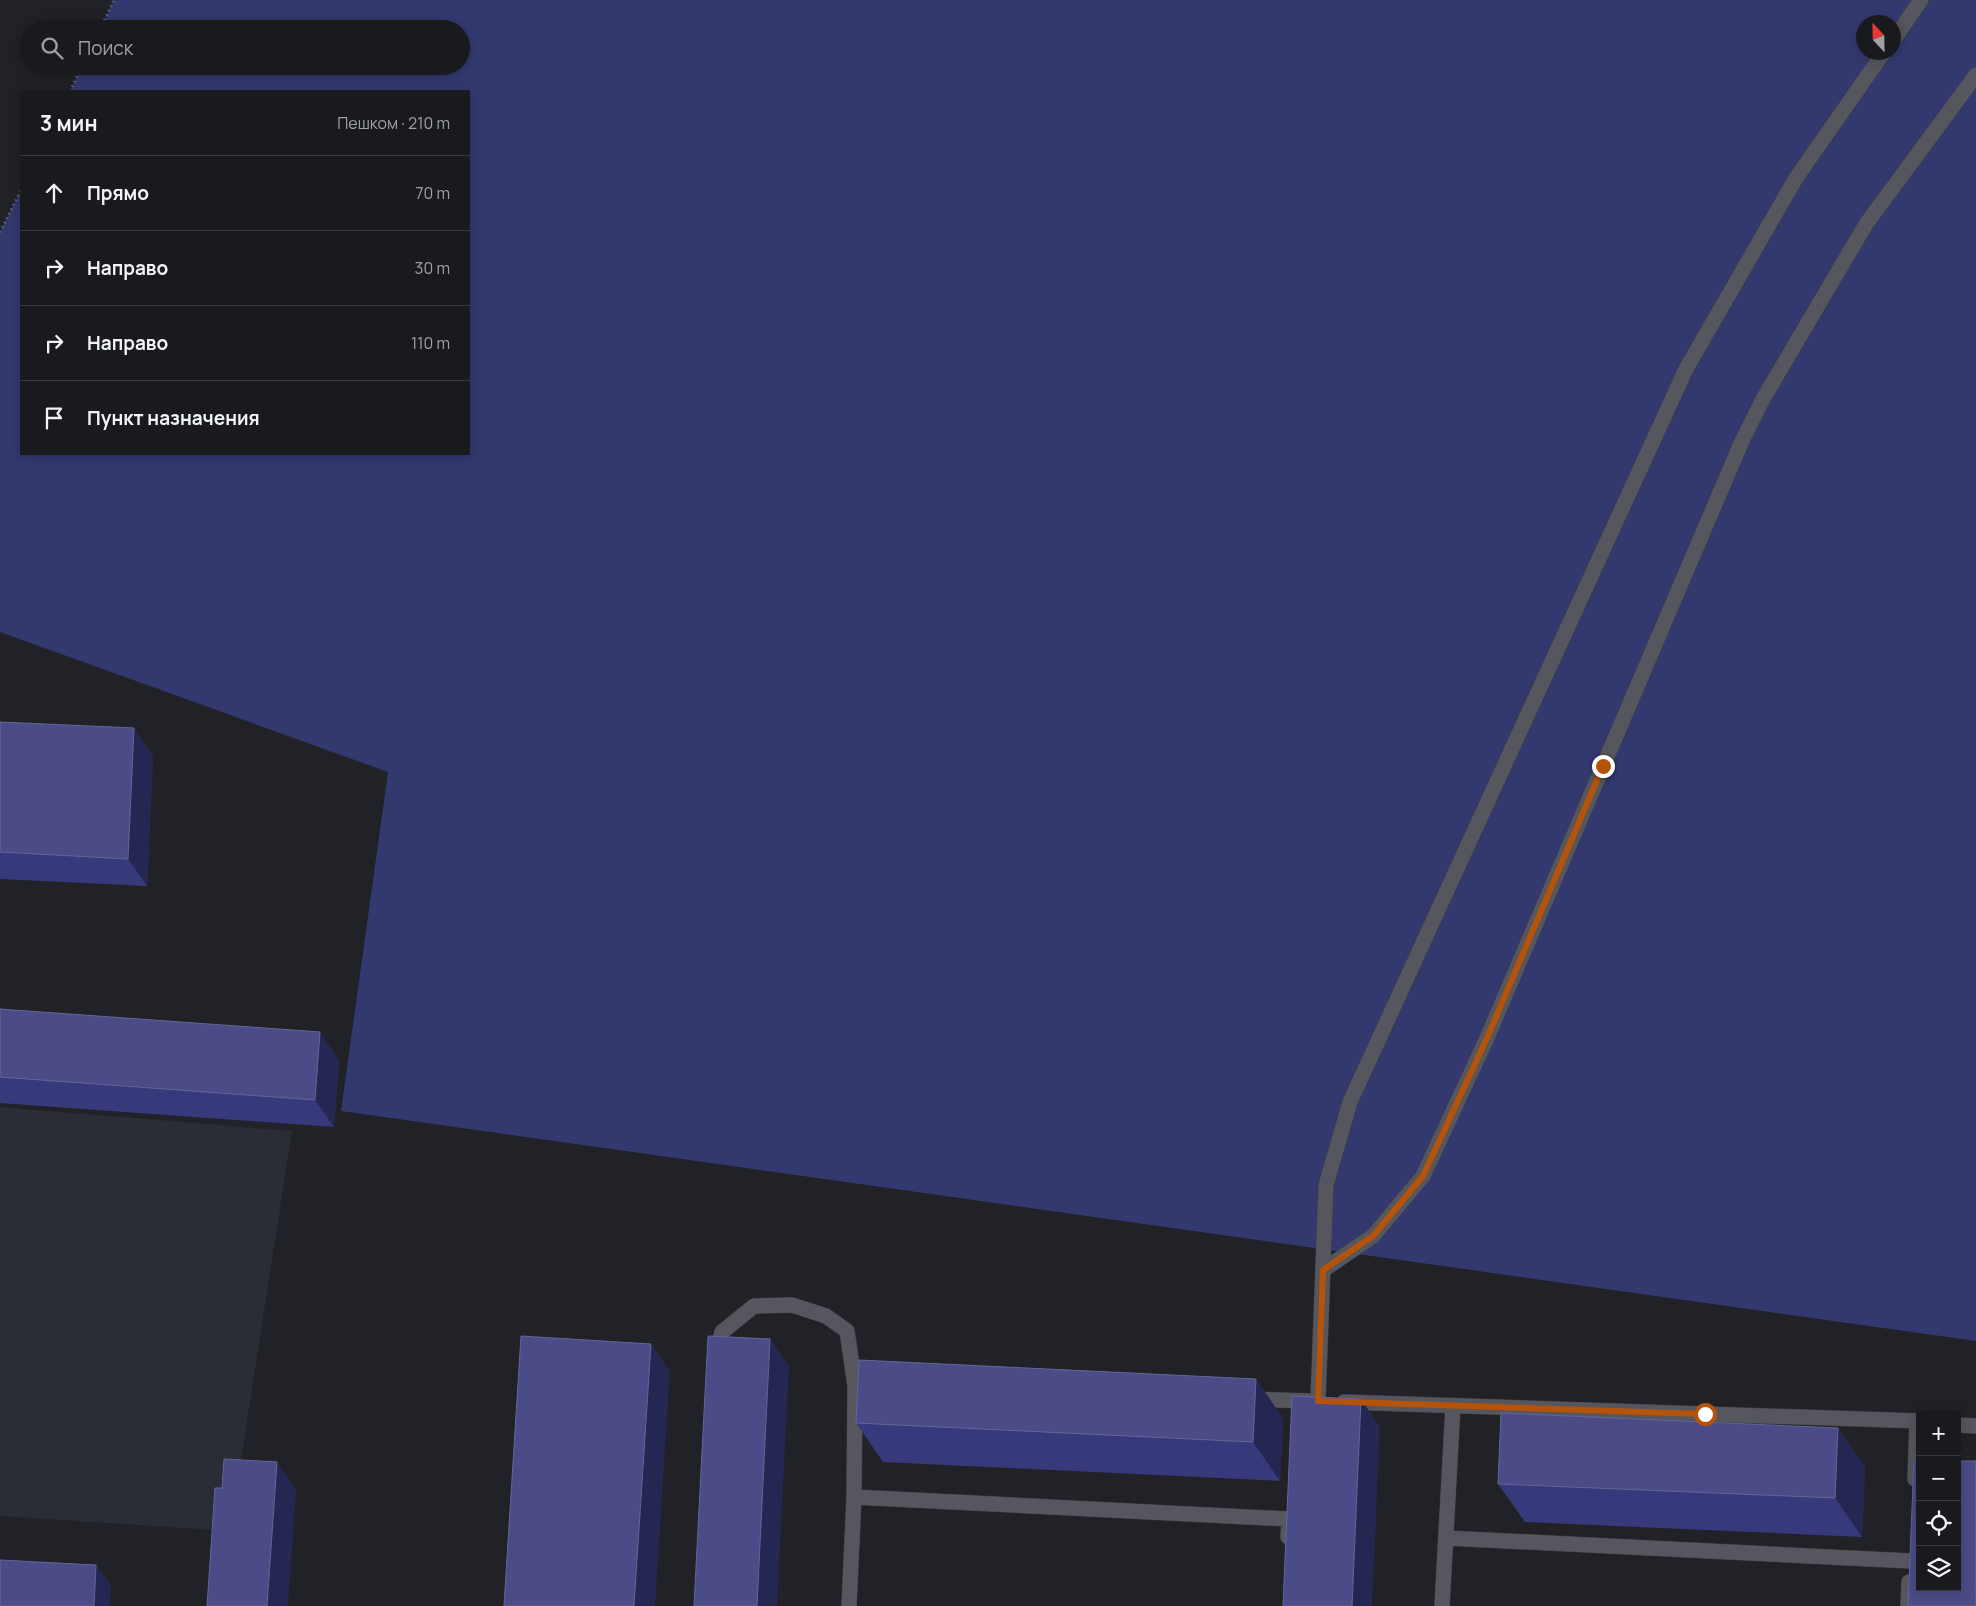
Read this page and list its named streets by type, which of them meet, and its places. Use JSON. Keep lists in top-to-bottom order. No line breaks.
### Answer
{"north":"top","page":{"search":"Поиск","heading":["3 мин","Пешком · 210 m"],"list":[["Прямо","70 m"],["Направо","30 m"],["Направо","110 m"],"Пункт назначения"],"map_buttons":["+","−"]}}
